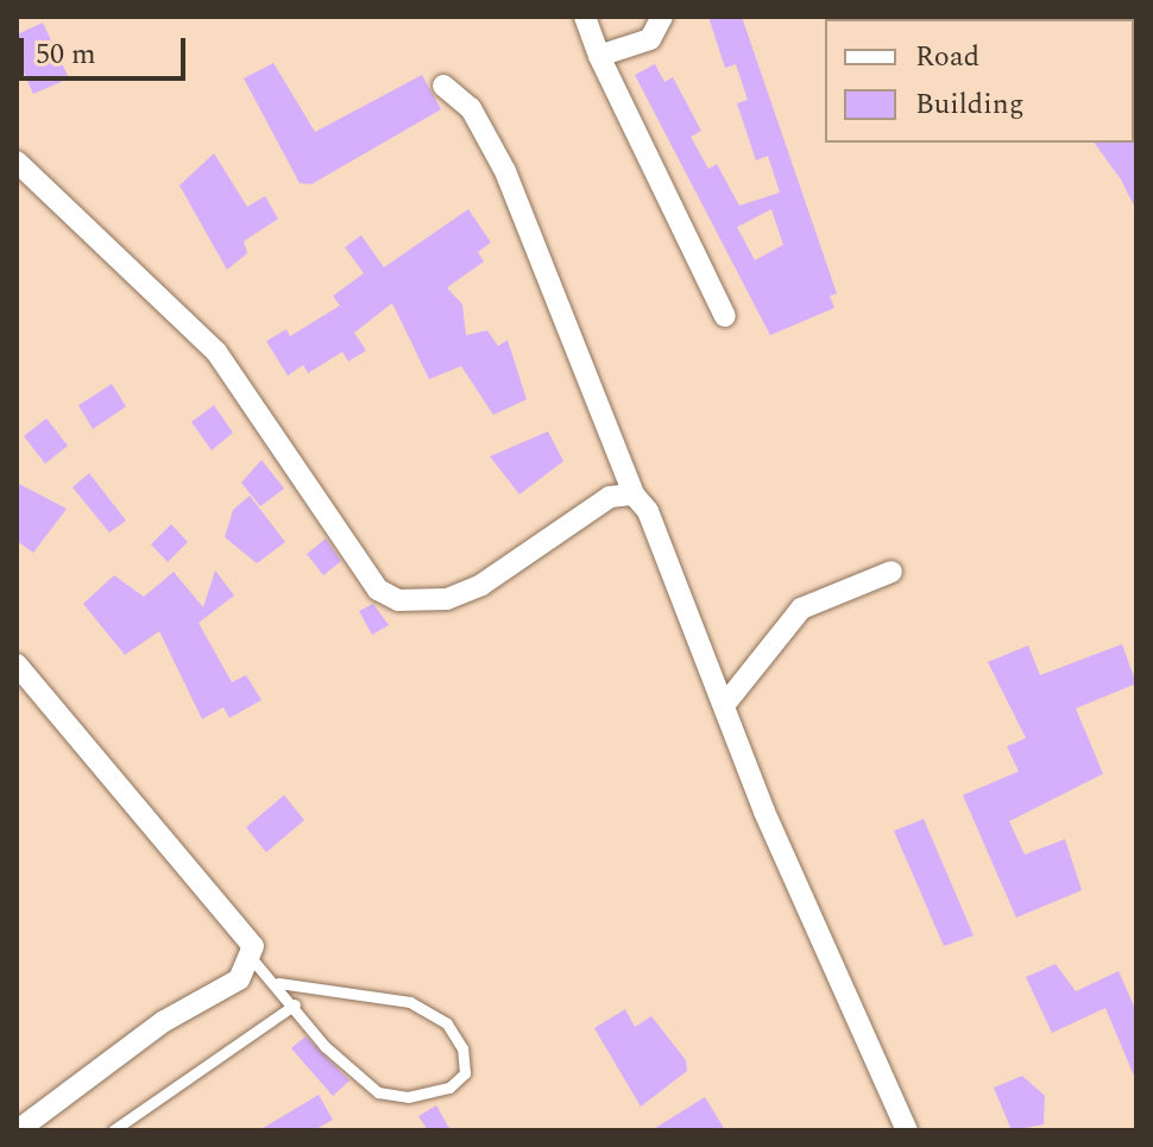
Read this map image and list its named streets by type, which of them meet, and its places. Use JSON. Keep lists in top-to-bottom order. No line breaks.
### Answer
{"legend":["Road","Building"],"scale_bar":"50 m"}
